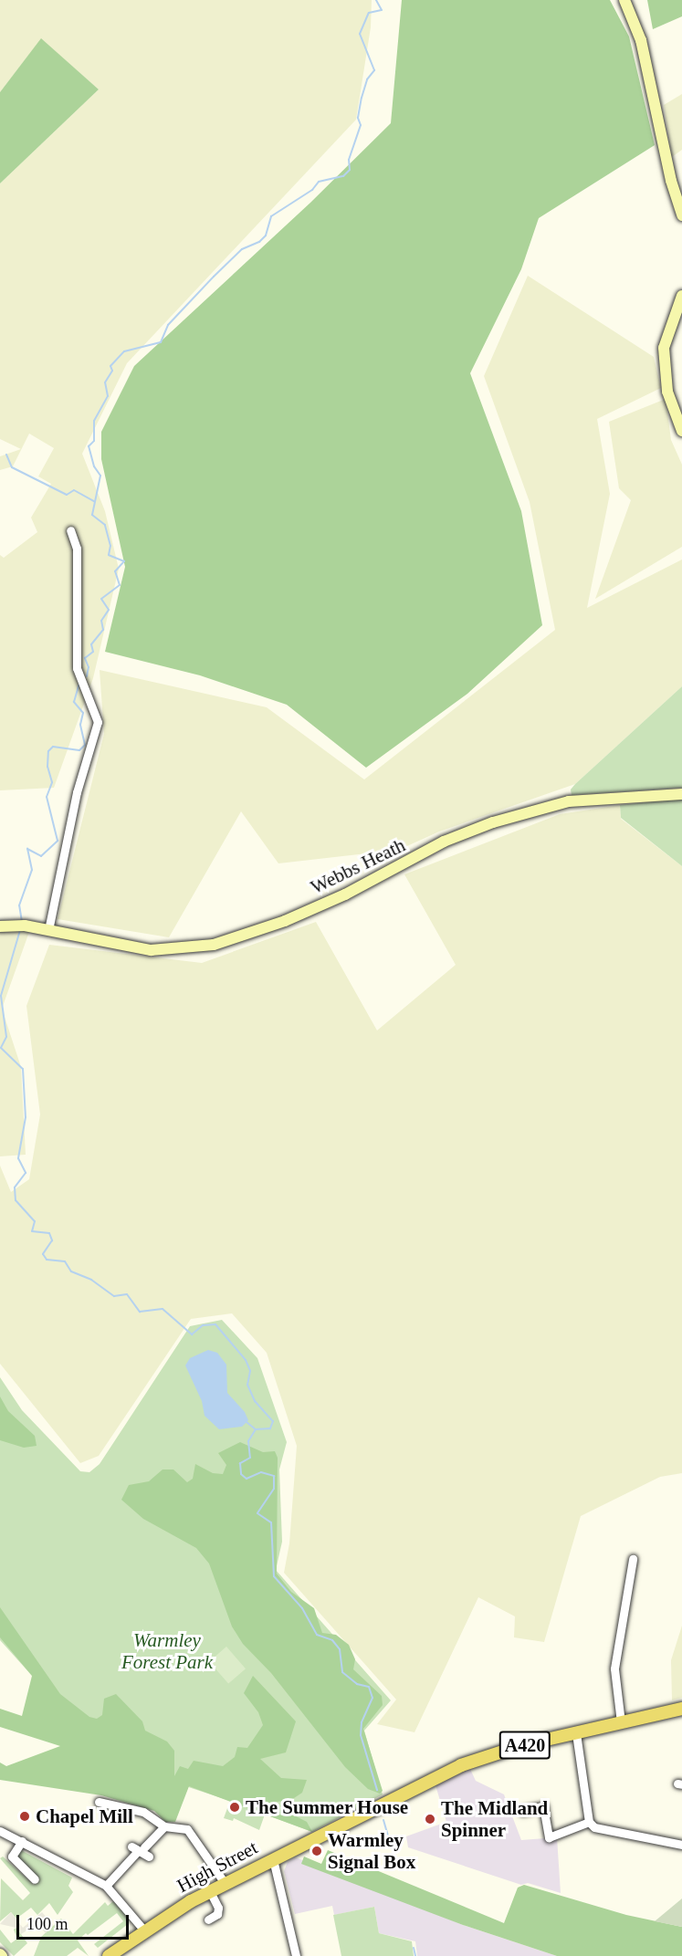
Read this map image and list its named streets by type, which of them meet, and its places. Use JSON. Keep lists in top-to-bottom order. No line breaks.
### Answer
{"streets":{"main road":["A420","High Street"],"street":["Webbs Heath"]},"crossings":[["A420","High Street"]],"parks":["Warmley Forest Park"],"places":["The Summer House","Chapel Mill","The Midland Spinner","Warmley Signal Box"],"scale_bar":"100 m"}
